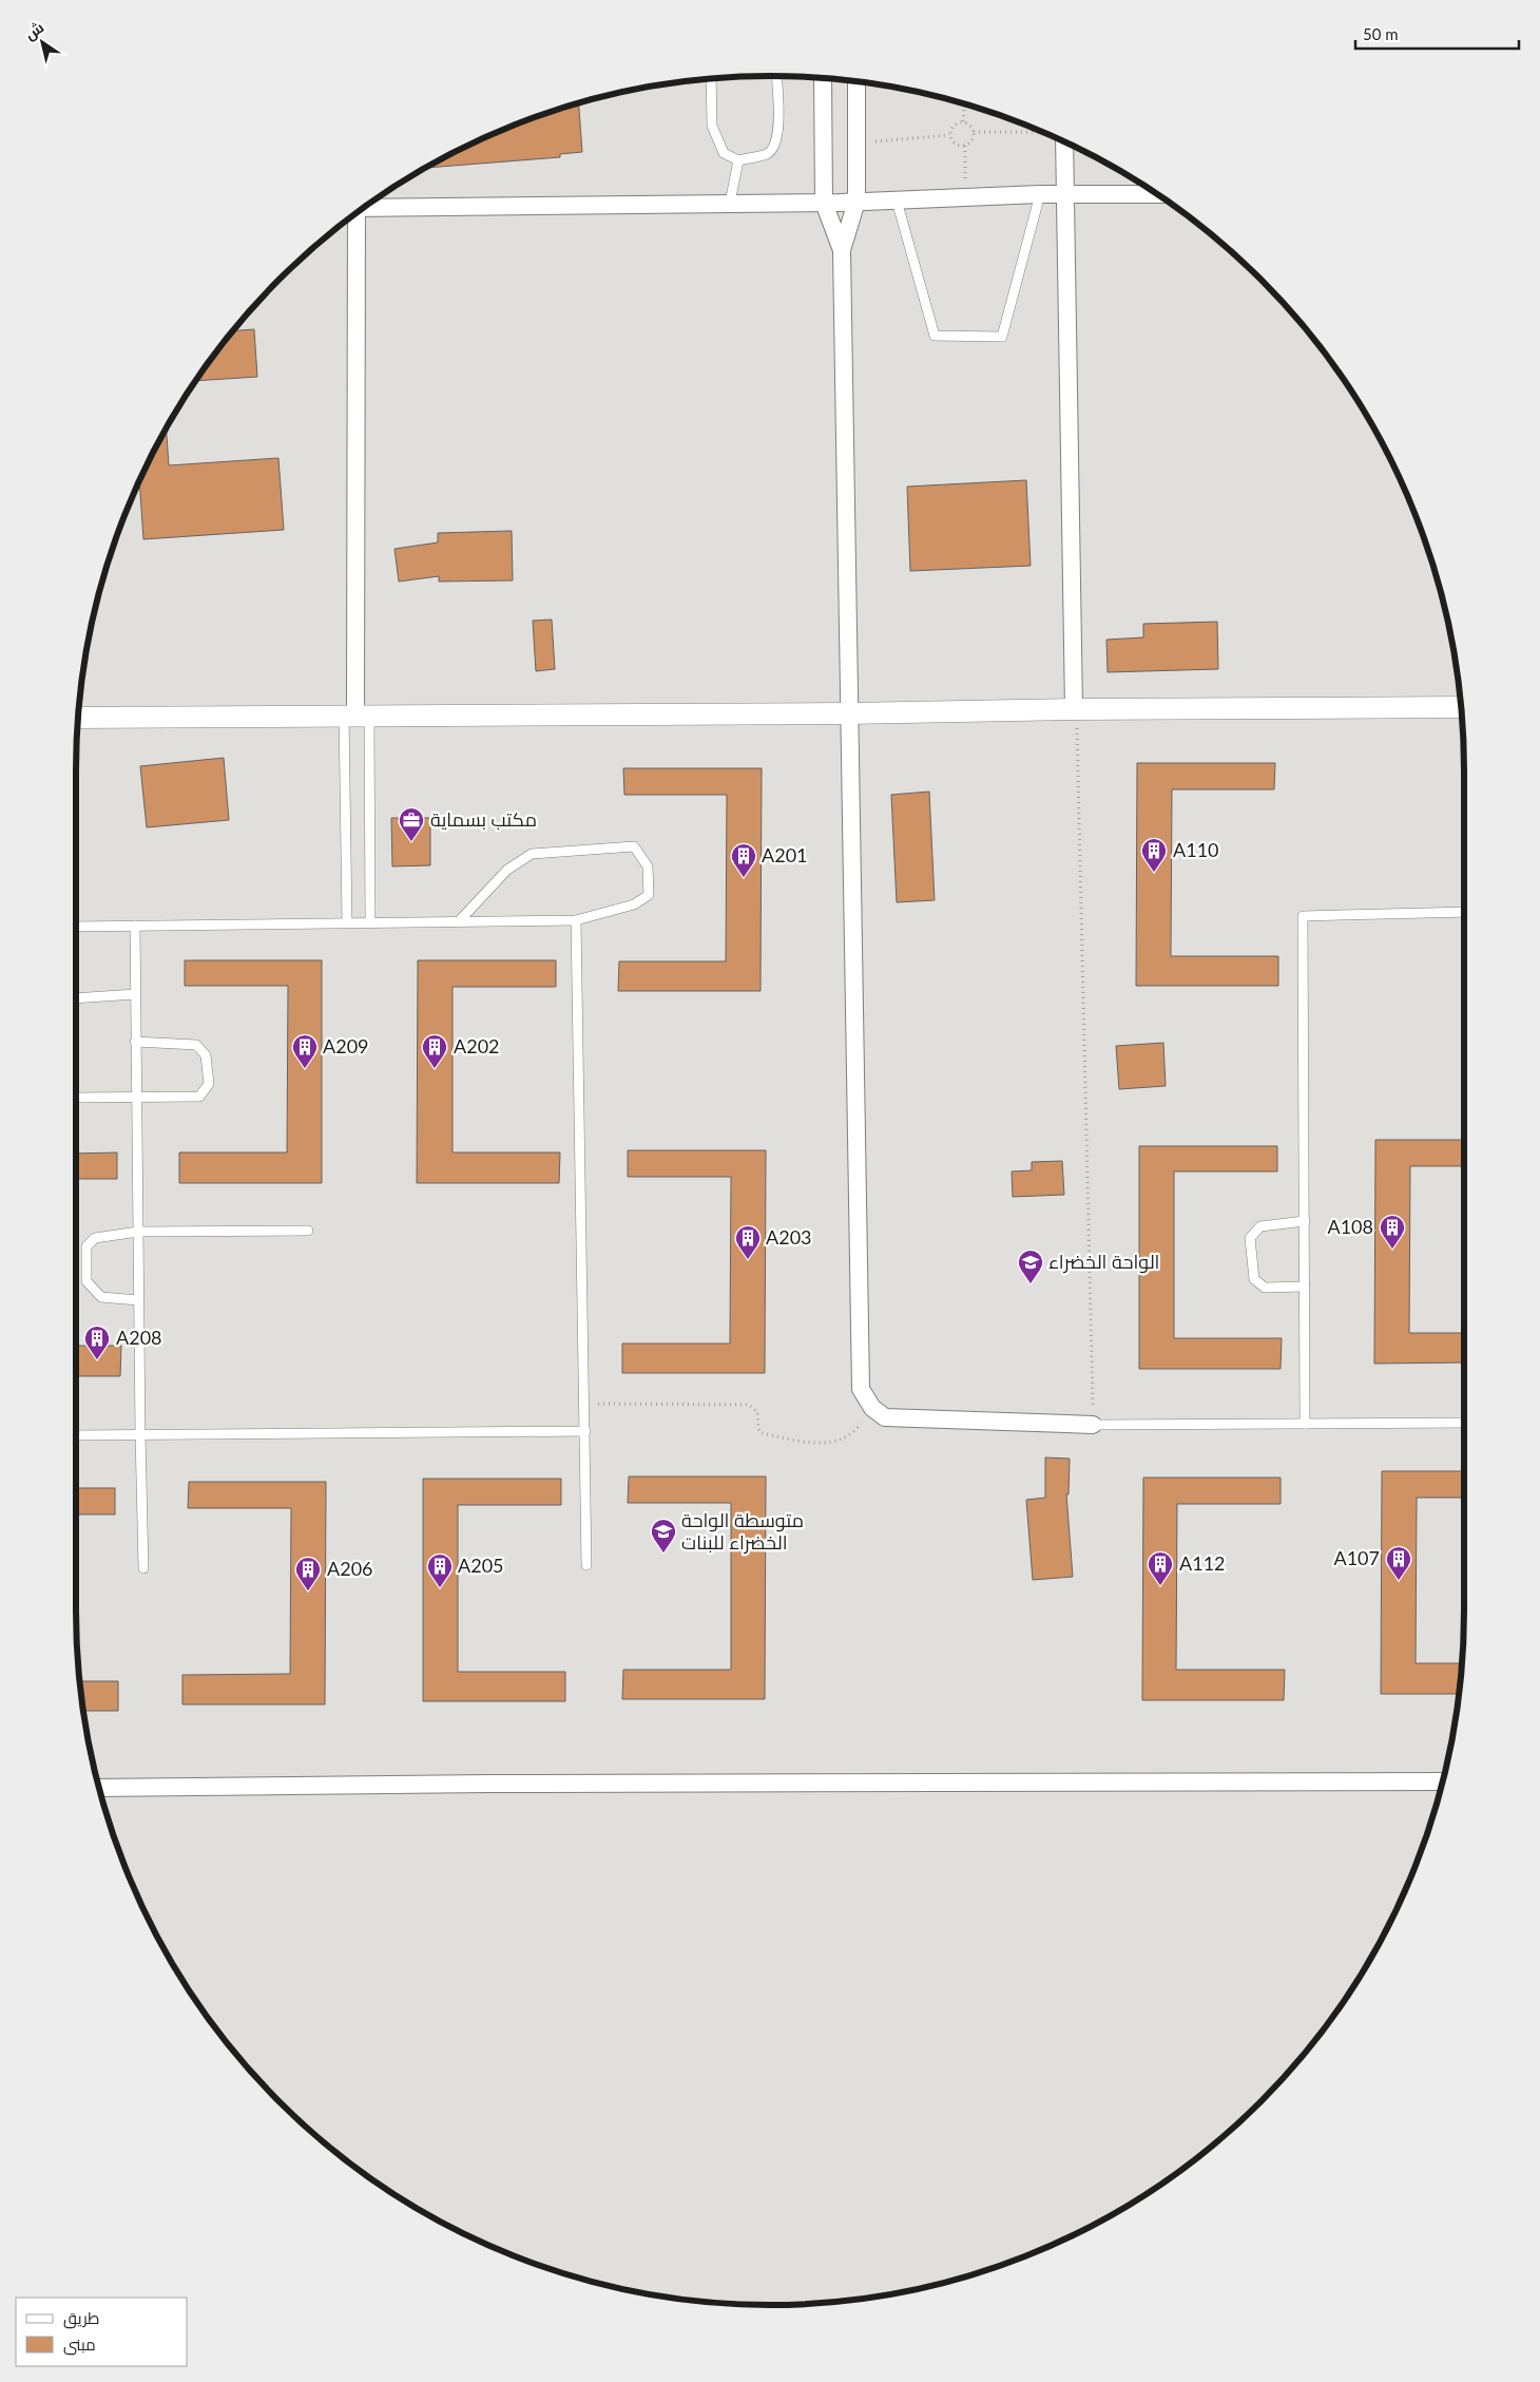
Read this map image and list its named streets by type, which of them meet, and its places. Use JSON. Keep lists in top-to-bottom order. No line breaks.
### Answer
{"places":{"office":["مكتب بسماية"],"building":["A110","A201","A209","A202","A108","A203","A208","A107","A112","A205","A206"],"school or university":["الواحة الخضراء","متوسطة الواحة الخضراء للبنات"]},"legend":["طريق","مبنى"],"scale_bar":"50 m","north":"top left"}
